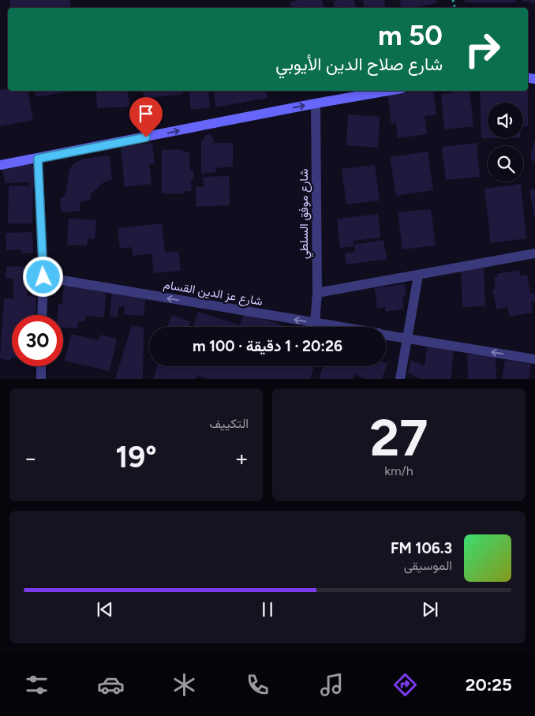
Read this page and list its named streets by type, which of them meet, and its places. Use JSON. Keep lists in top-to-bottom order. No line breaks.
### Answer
{"streets":{"street":["شارع موفق السلطي","شارع عز الدين القسام"]},"crossings":[["شارع موفق السلطي","شارع عز الدين القسام"]],"one_way":["شارع عز الدين القسام"],"page":{"turn":["50 m","شارع صلاح الدين الأيوبي"],"limit":"30","trip":"20:26 · 1 دقيقة · 100 m","tile":[["27","km/h"],"التكييف"],"heat":["−","19°","+"],"song":["106.3 FM","الموسيقى"],"tabs":"20:25"}}
